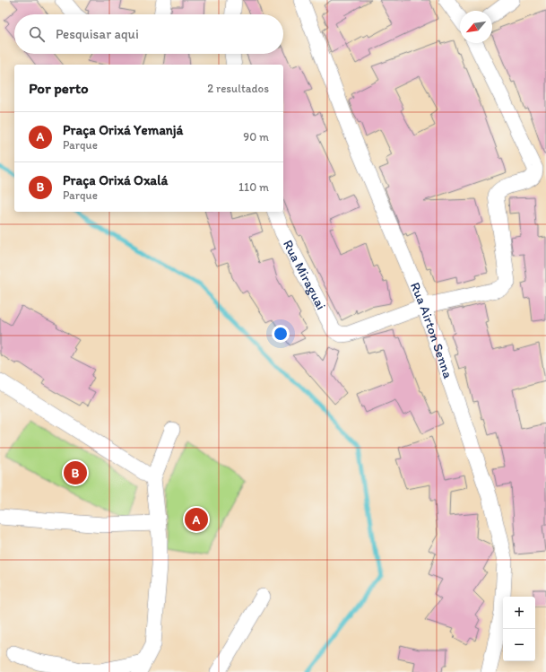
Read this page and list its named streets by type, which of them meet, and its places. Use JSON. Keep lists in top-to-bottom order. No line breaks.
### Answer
{"streets":{"street":["Rua Miraguai","Rua Airton Senna"]},"crossings":[["Rua Miraguai","Rua Airton Senna"]],"north":"bottom left","page":{"search":"Pesquisar aqui","heading":["Por perto","2 resultados"],"list":[{"mark":"A","name":"Praça Orixá Yemanjá","note":"Parque","value":"90 m"},{"mark":"B","name":"Praça Orixá Oxalá","note":"Parque","value":"110 m"}],"pins":["B","A"],"map_buttons":["+","−"]}}
